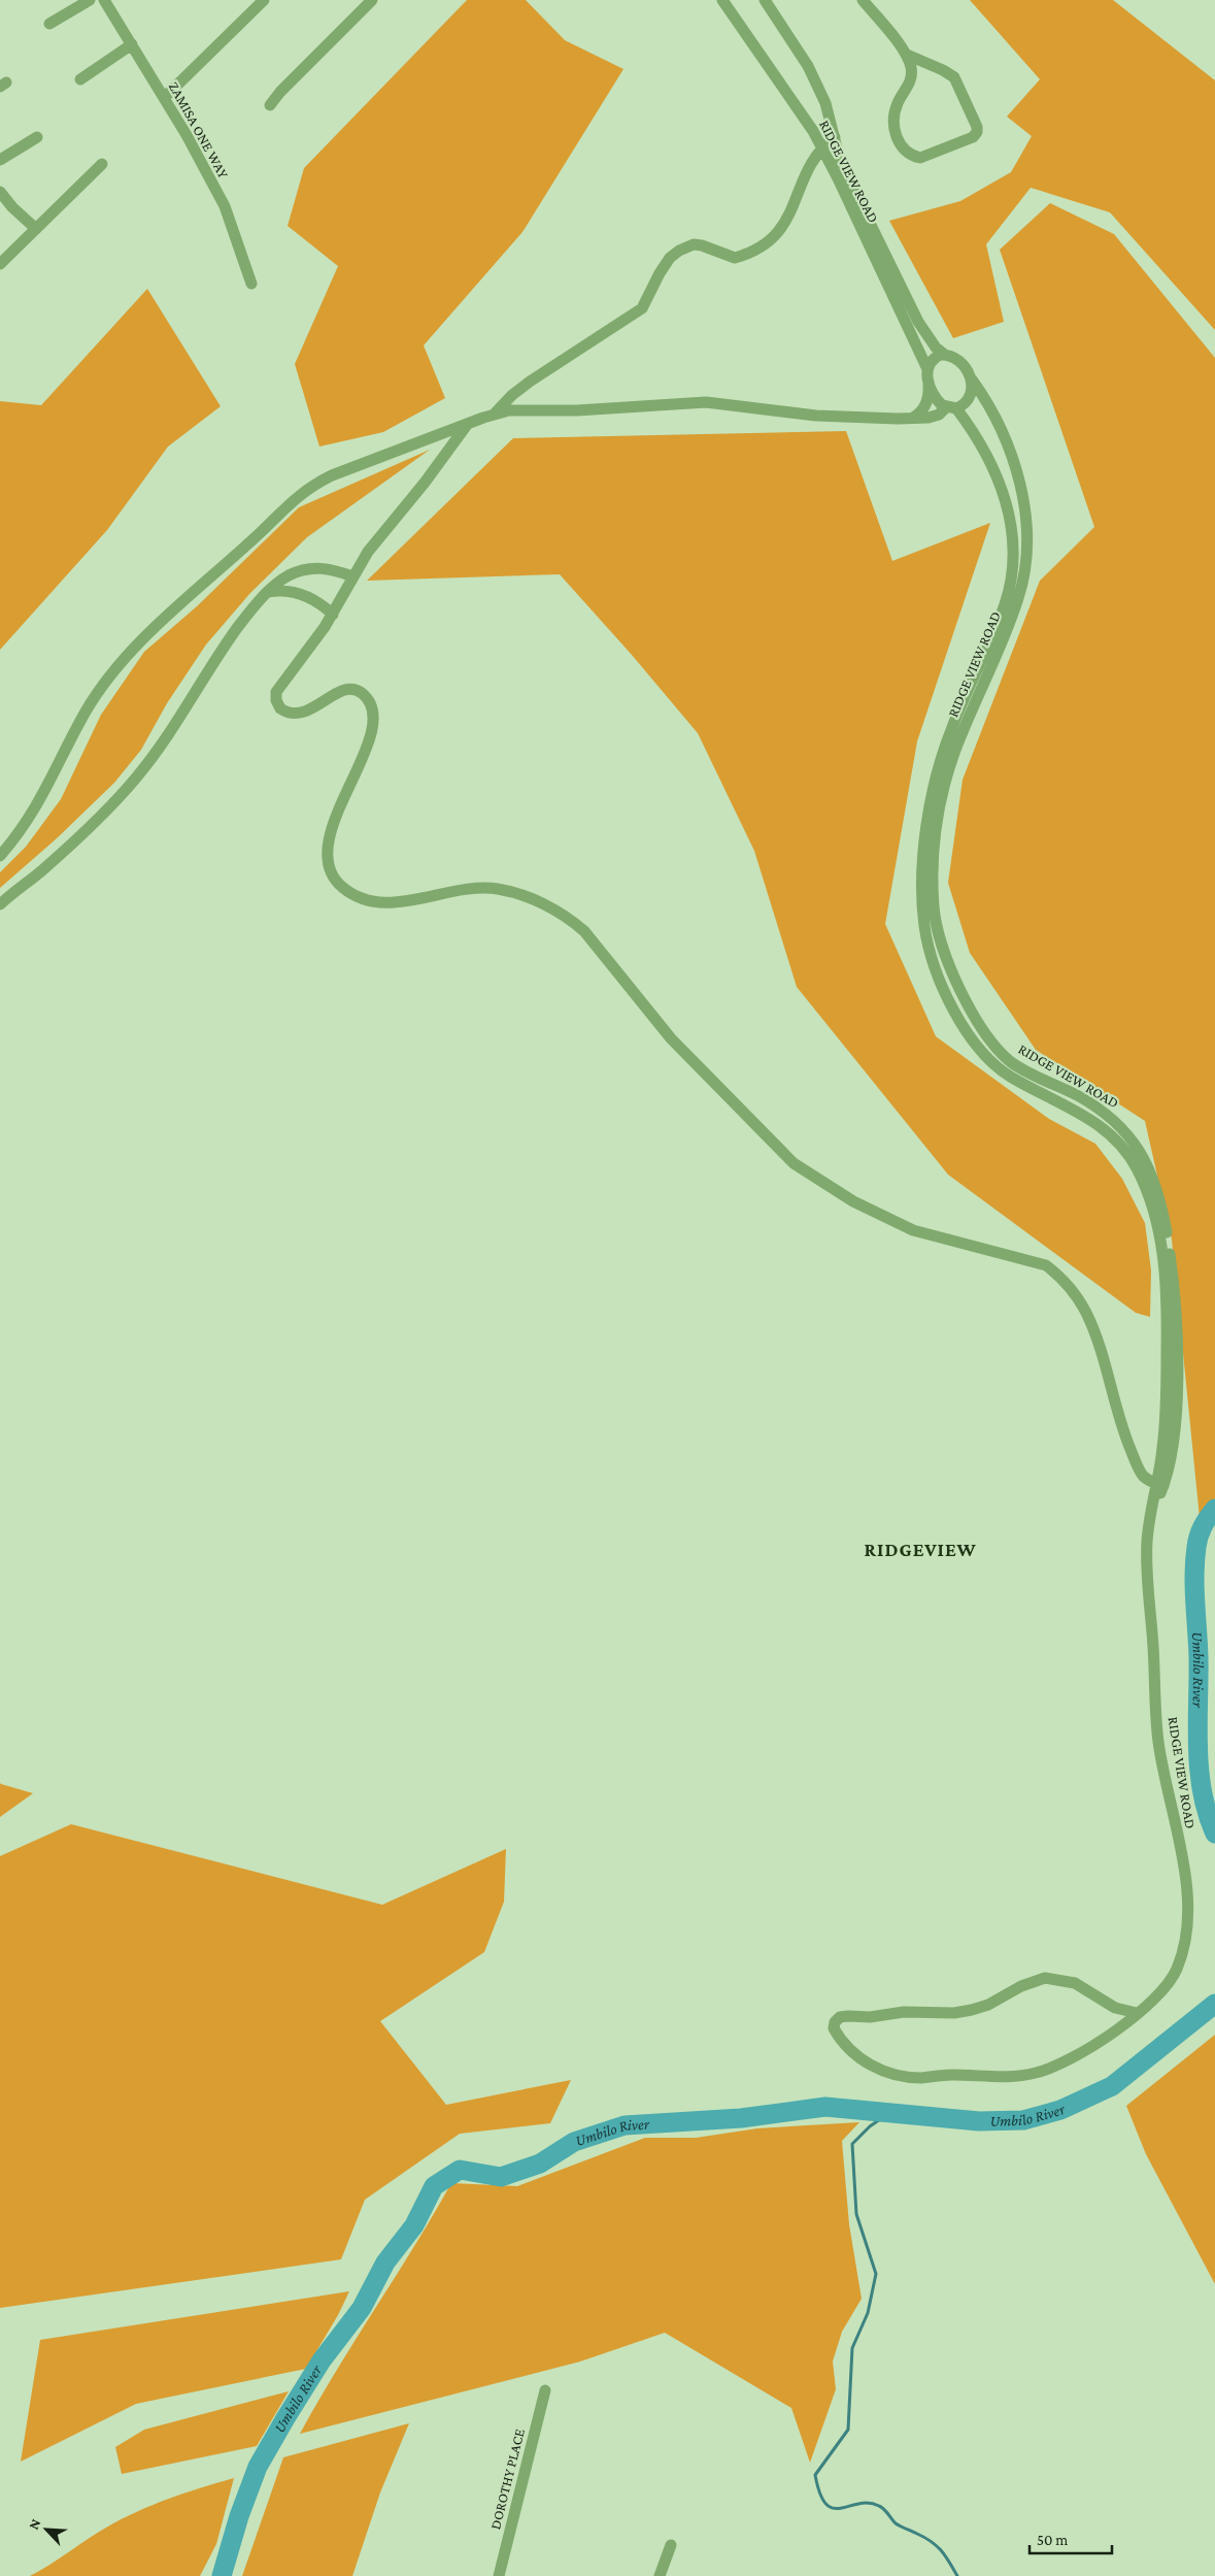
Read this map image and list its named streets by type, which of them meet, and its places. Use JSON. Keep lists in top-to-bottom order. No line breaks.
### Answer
{"streets":{"street":["ZAMISA ONE WAY","RIDGE VIEW ROAD","DOROTHY PLACE"]},"districts":["RIDGEVIEW"],"water":["Umbilo River"],"scale_bar":"50 m","north":"top left"}
